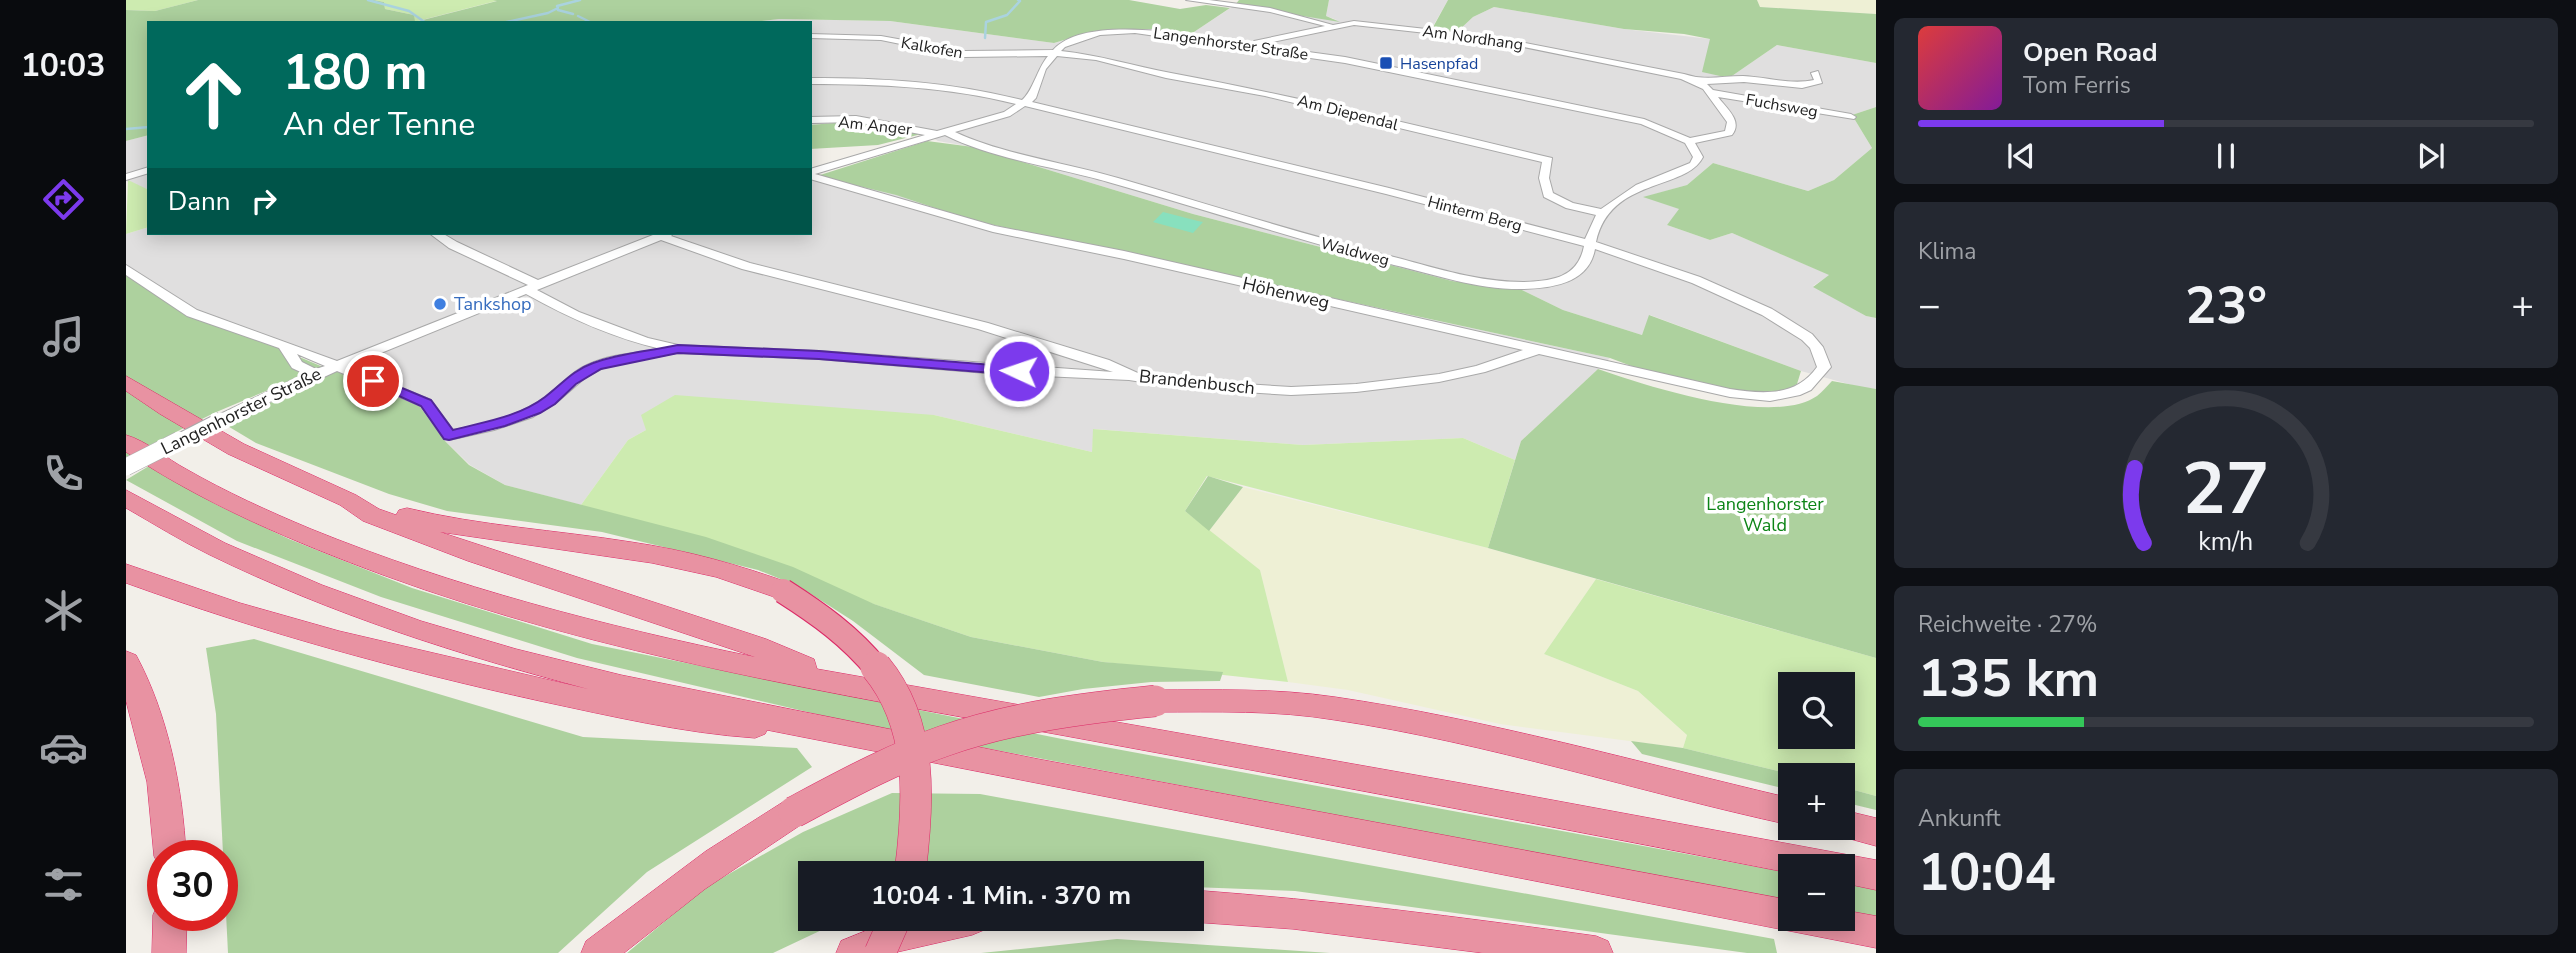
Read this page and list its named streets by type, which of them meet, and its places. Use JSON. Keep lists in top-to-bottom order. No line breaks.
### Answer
{"streets":{"street":["Am Nordhang","Langenhorster Straße","Kalkofen","Fuchsweg","Am Diependal","Am Anger","Hinterm Berg","Waldweg","Höhenweg","Brandenbusch"]},"crossings":[["Am Nordhang","Langenhorster Straße"],["Am Nordhang","Fuchsweg"],["Langenhorster Straße","Kalkofen"],["Langenhorster Straße","Am Diependal"],["Langenhorster Straße","Brandenbusch"],["Kalkofen","Am Diependal"],["Am Diependal","Waldweg"],["Am Anger","Waldweg"],["Hinterm Berg","Waldweg"],["Hinterm Berg","Höhenweg"],["Höhenweg","Brandenbusch"]],"parks":["Langenhorster Wald"],"places":{"transit":["Hasenpfad"],"other":["Tankshop"]},"page":{"tabs":"10:03","turn":["180 m","An der Tenne"],"song":["Open Road","Tom Ferris"],"then":"Dann","tile":["Klima",["Reichweite · 27%","135 km"],["Ankunft","10:04"]],"heat":["−","23°","+"],"map_buttons":["+","−"],"limit":"30","trip":"10:04 · 1 Min. · 370 m","gauge":["27","km/h"]}}
